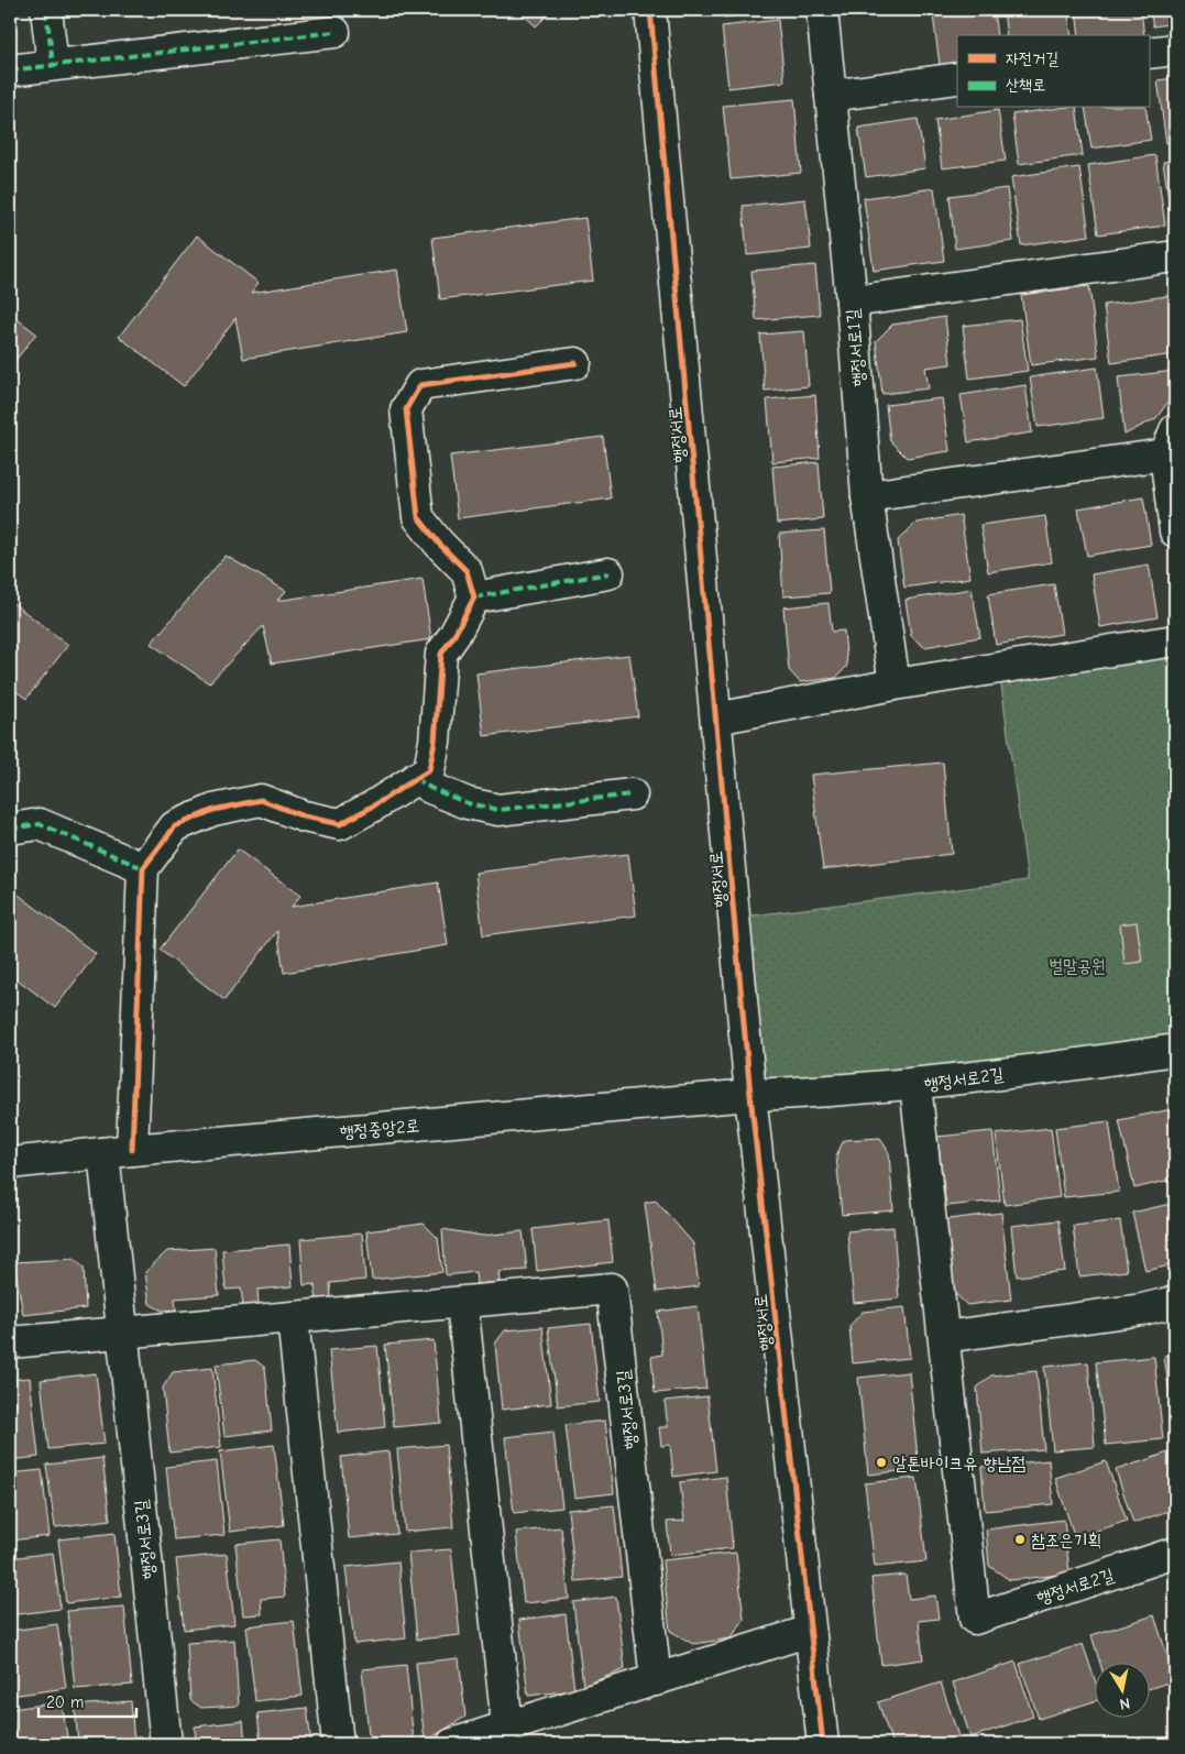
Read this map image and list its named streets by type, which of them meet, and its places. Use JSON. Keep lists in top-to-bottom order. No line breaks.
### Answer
{"streets":{"street":["행정서로1길","행정서로","행정서로2길","행정중앙2로","행정서로3길"]},"crossings":[["행정서로","행정서로2길"],["행정서로","행정중앙2로"],["행정서로2길","행정중앙2로"],["행정중앙2로","행정서로3길"]],"parks":["벌말공원"],"places":["알톤바이크유 향남점","참조은기획"],"legend":["자전거길","산책로"],"scale_bar":"20 m","north":"bottom"}
